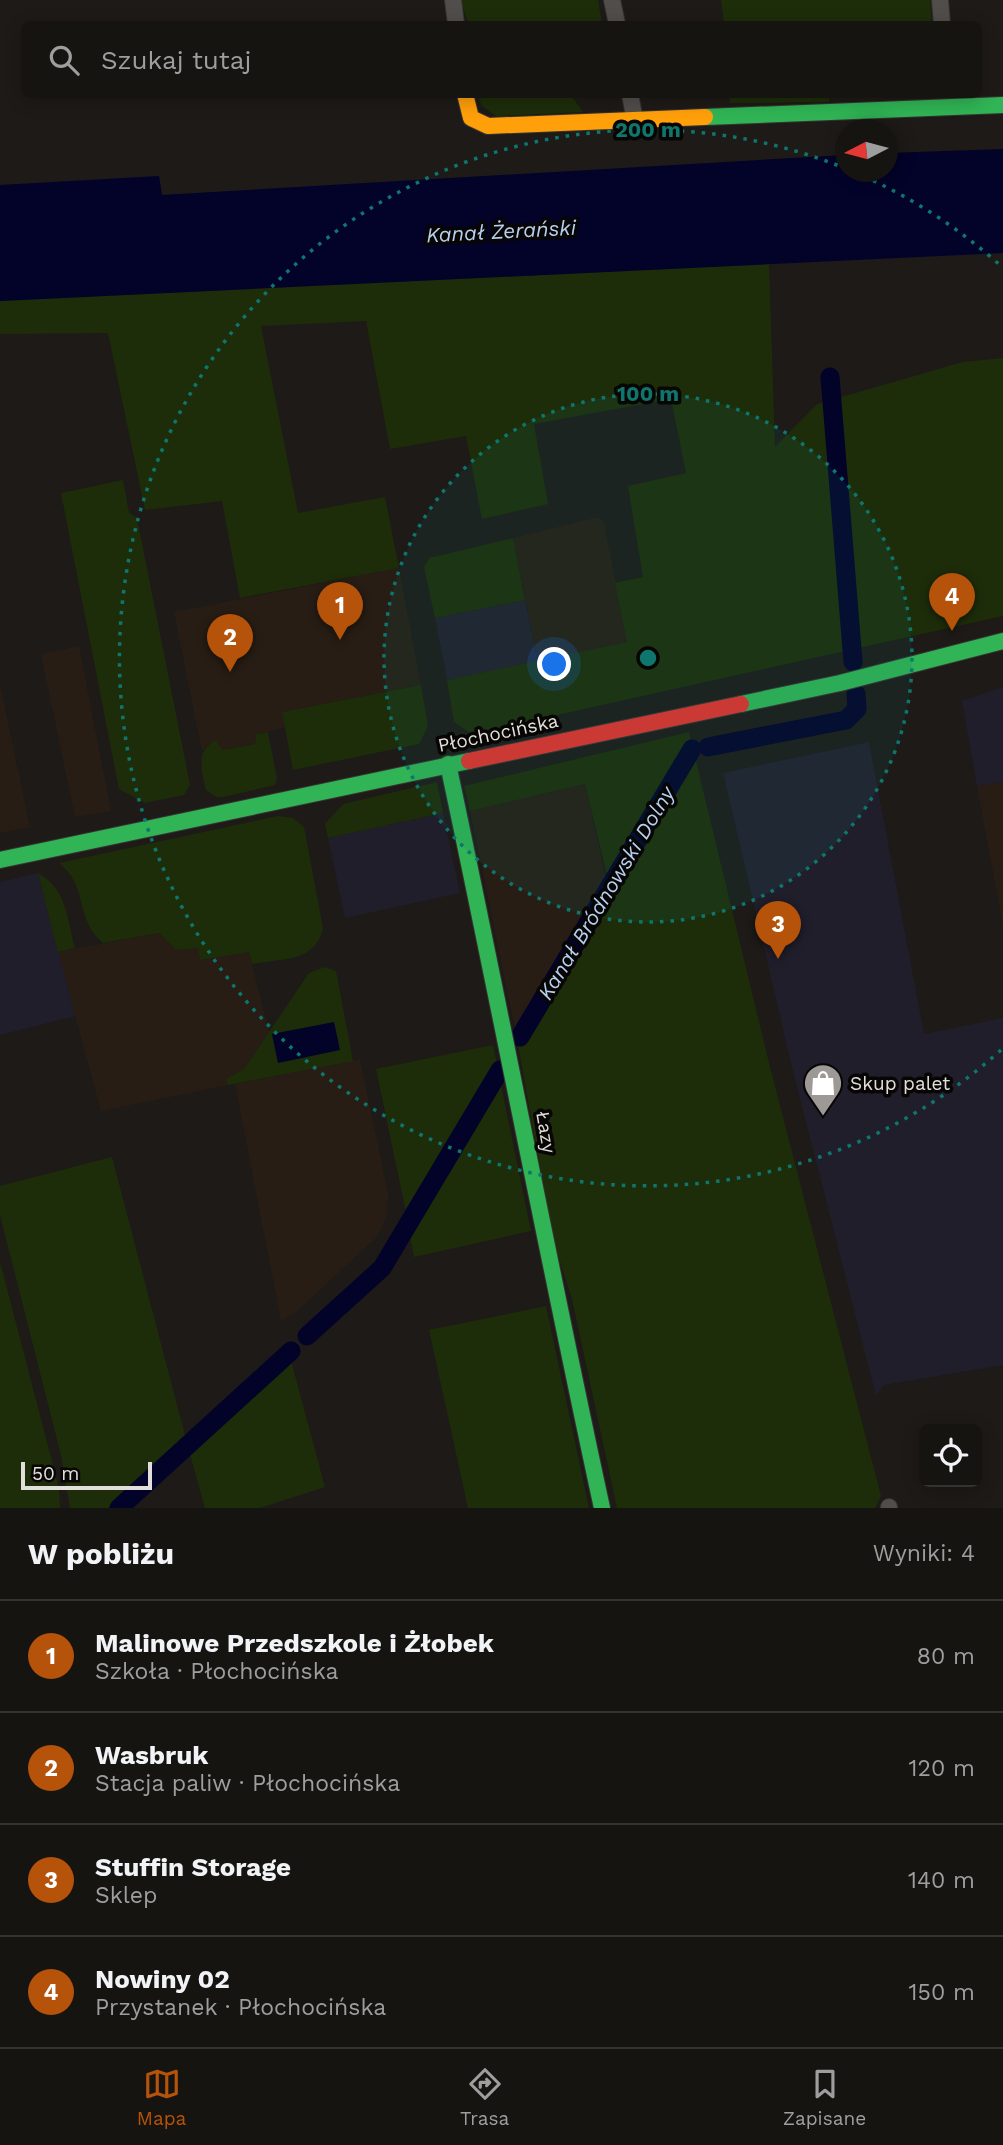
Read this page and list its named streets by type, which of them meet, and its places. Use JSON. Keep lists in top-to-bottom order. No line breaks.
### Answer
{"streets":{"street":["Płochocińska","Łazy"]},"crossings":[["Płochocińska","Łazy"]],"water":["Kanał Żerański","Kanał Bródnowski Dolny"],"places":{"shop":["Skup palet"]},"scale_bar":"50 m","north":"left","page":{"search":"Szukaj tutaj","pins":["4","1","2","3"],"scale":"50 m","heading":["W pobliżu","Wyniki: 4"],"list":[{"mark":"1","name":"Malinowe Przedszkole i Żłobek","note":"Szkoła · Płochocińska","value":"80 m"},{"mark":"2","name":"Wasbruk","note":"Stacja paliw · Płochocińska","value":"120 m"},{"mark":"3","name":"Stuffin Storage","note":"Sklep","value":"140 m"},{"mark":"4","name":"Nowiny 02","note":"Przystanek · Płochocińska","value":"150 m"}],"nav":["Mapa","Trasa","Zapisane"]},"rings":["200 m","100 m"]}
